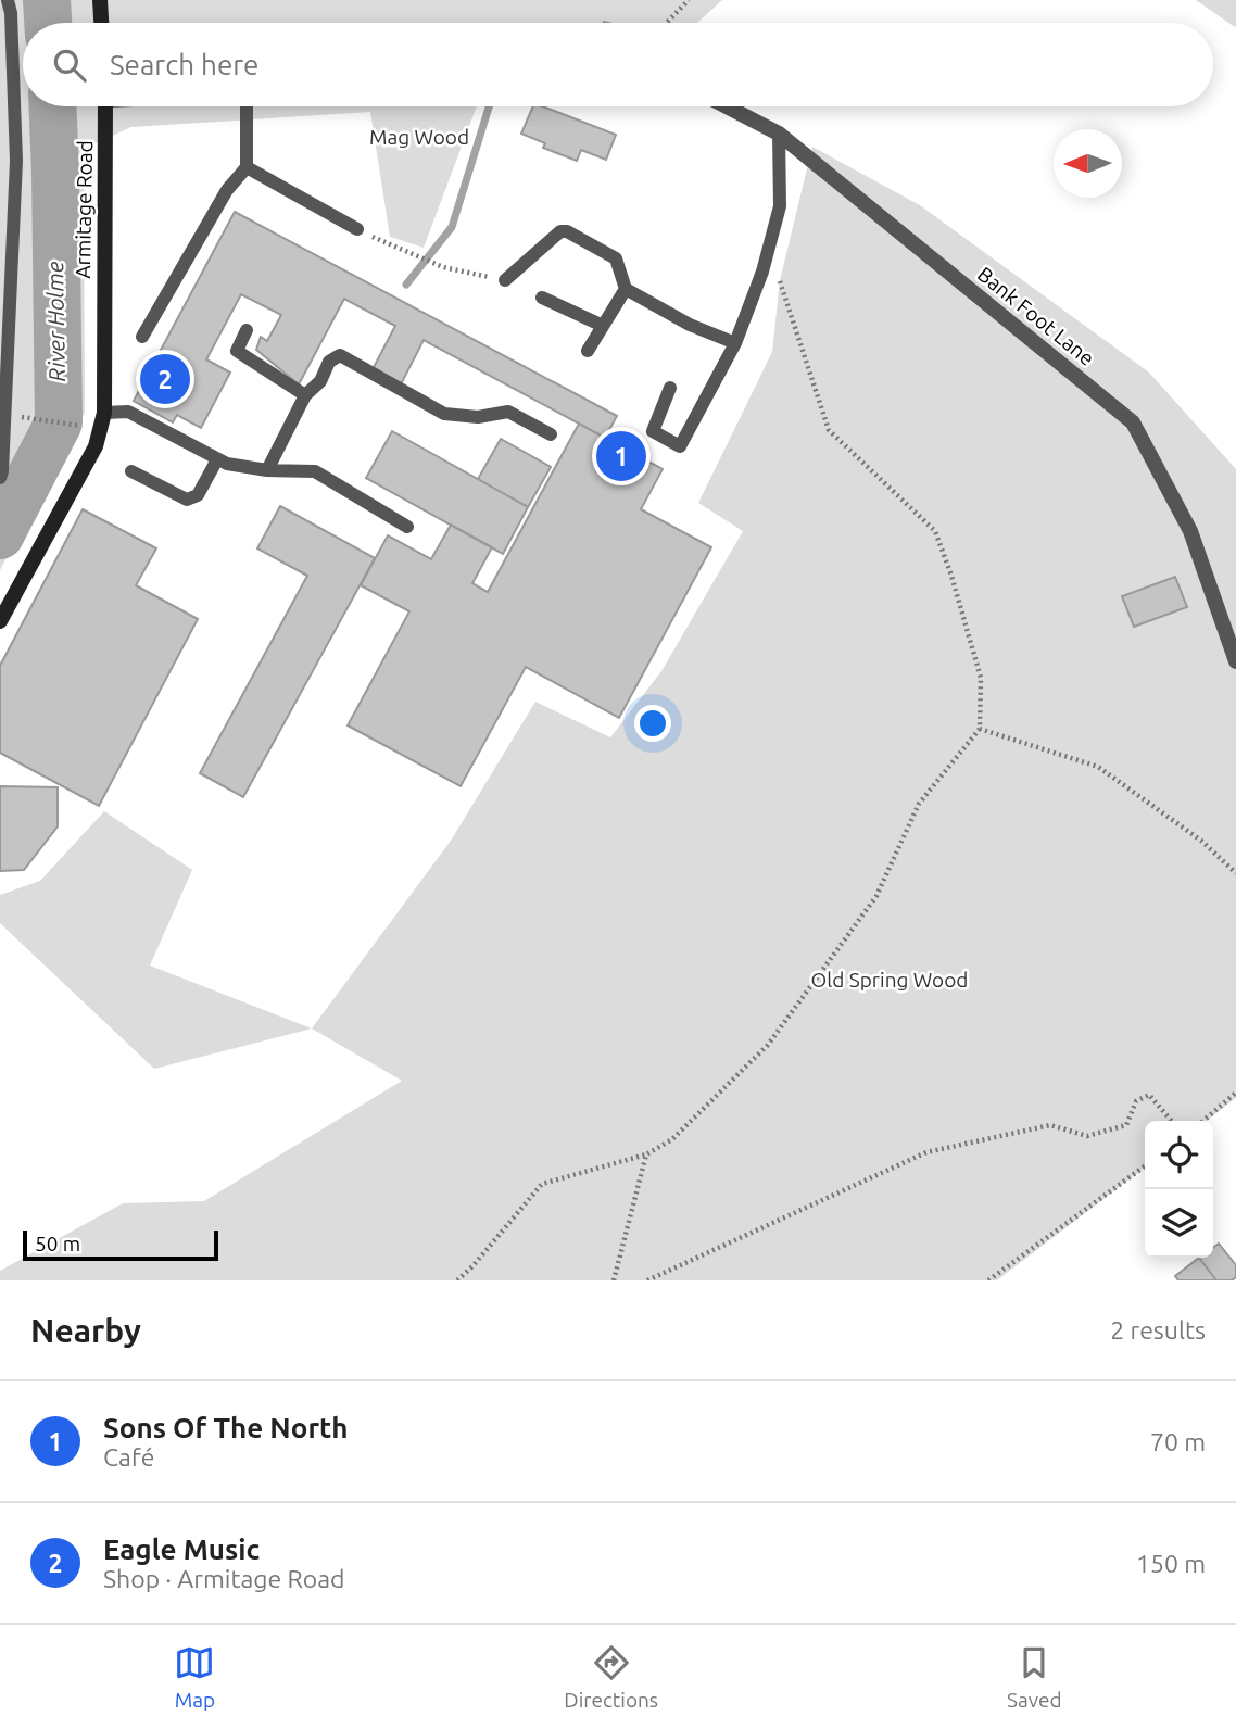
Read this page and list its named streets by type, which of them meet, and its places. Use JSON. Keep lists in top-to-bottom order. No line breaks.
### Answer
{"streets":{"main road":["Armitage Road"],"street":["Bank Foot Lane"]},"water":["River Holme"],"parks":["Mag Wood","Old Spring Wood"],"scale_bar":"50 m","north":"left","page":{"search":"Search here","pins":["2","1"],"scale":"50 m","heading":["Nearby","2 results"],"list":[{"mark":"1","name":"Sons Of The North","note":"Café","value":"70 m"},{"mark":"2","name":"Eagle Music","note":"Shop · Armitage Road","value":"150 m"}],"nav":["Map","Directions","Saved"]}}
